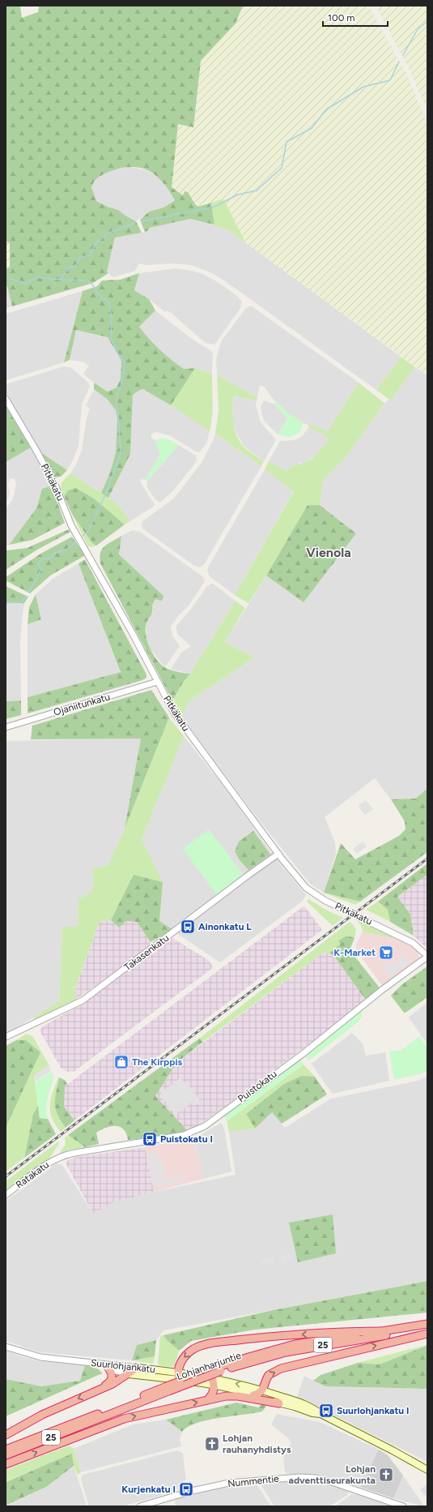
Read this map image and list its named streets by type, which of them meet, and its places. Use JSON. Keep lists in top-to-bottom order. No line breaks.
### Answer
{"streets":{"highway":["25","Lohjanharjuntie"],"main road":["Suurlohjankatu"],"street":["Pitkäkatu","Ojaniitunkatu","Takasenkatu","Puistokatu","Ratakatu","Nummentie"]},"crossings":[["Pitkäkatu","Ojaniitunkatu"],["Pitkäkatu","Takasenkatu"],["Pitkäkatu","Puistokatu"],["Puistokatu","Ratakatu"]],"districts":["Vienola"],"places":{"bus stop":["Ainonkatu L","Puistokatu I","Suurlohjankatu I","Kurjenkatu I"],"supermarket":["K-Market"],"shop":["The Kirppis"],"church":["Lohjan rauhanyhdistys","Lohjan adventtiseurakunta"]},"scale_bar":"100 m"}
